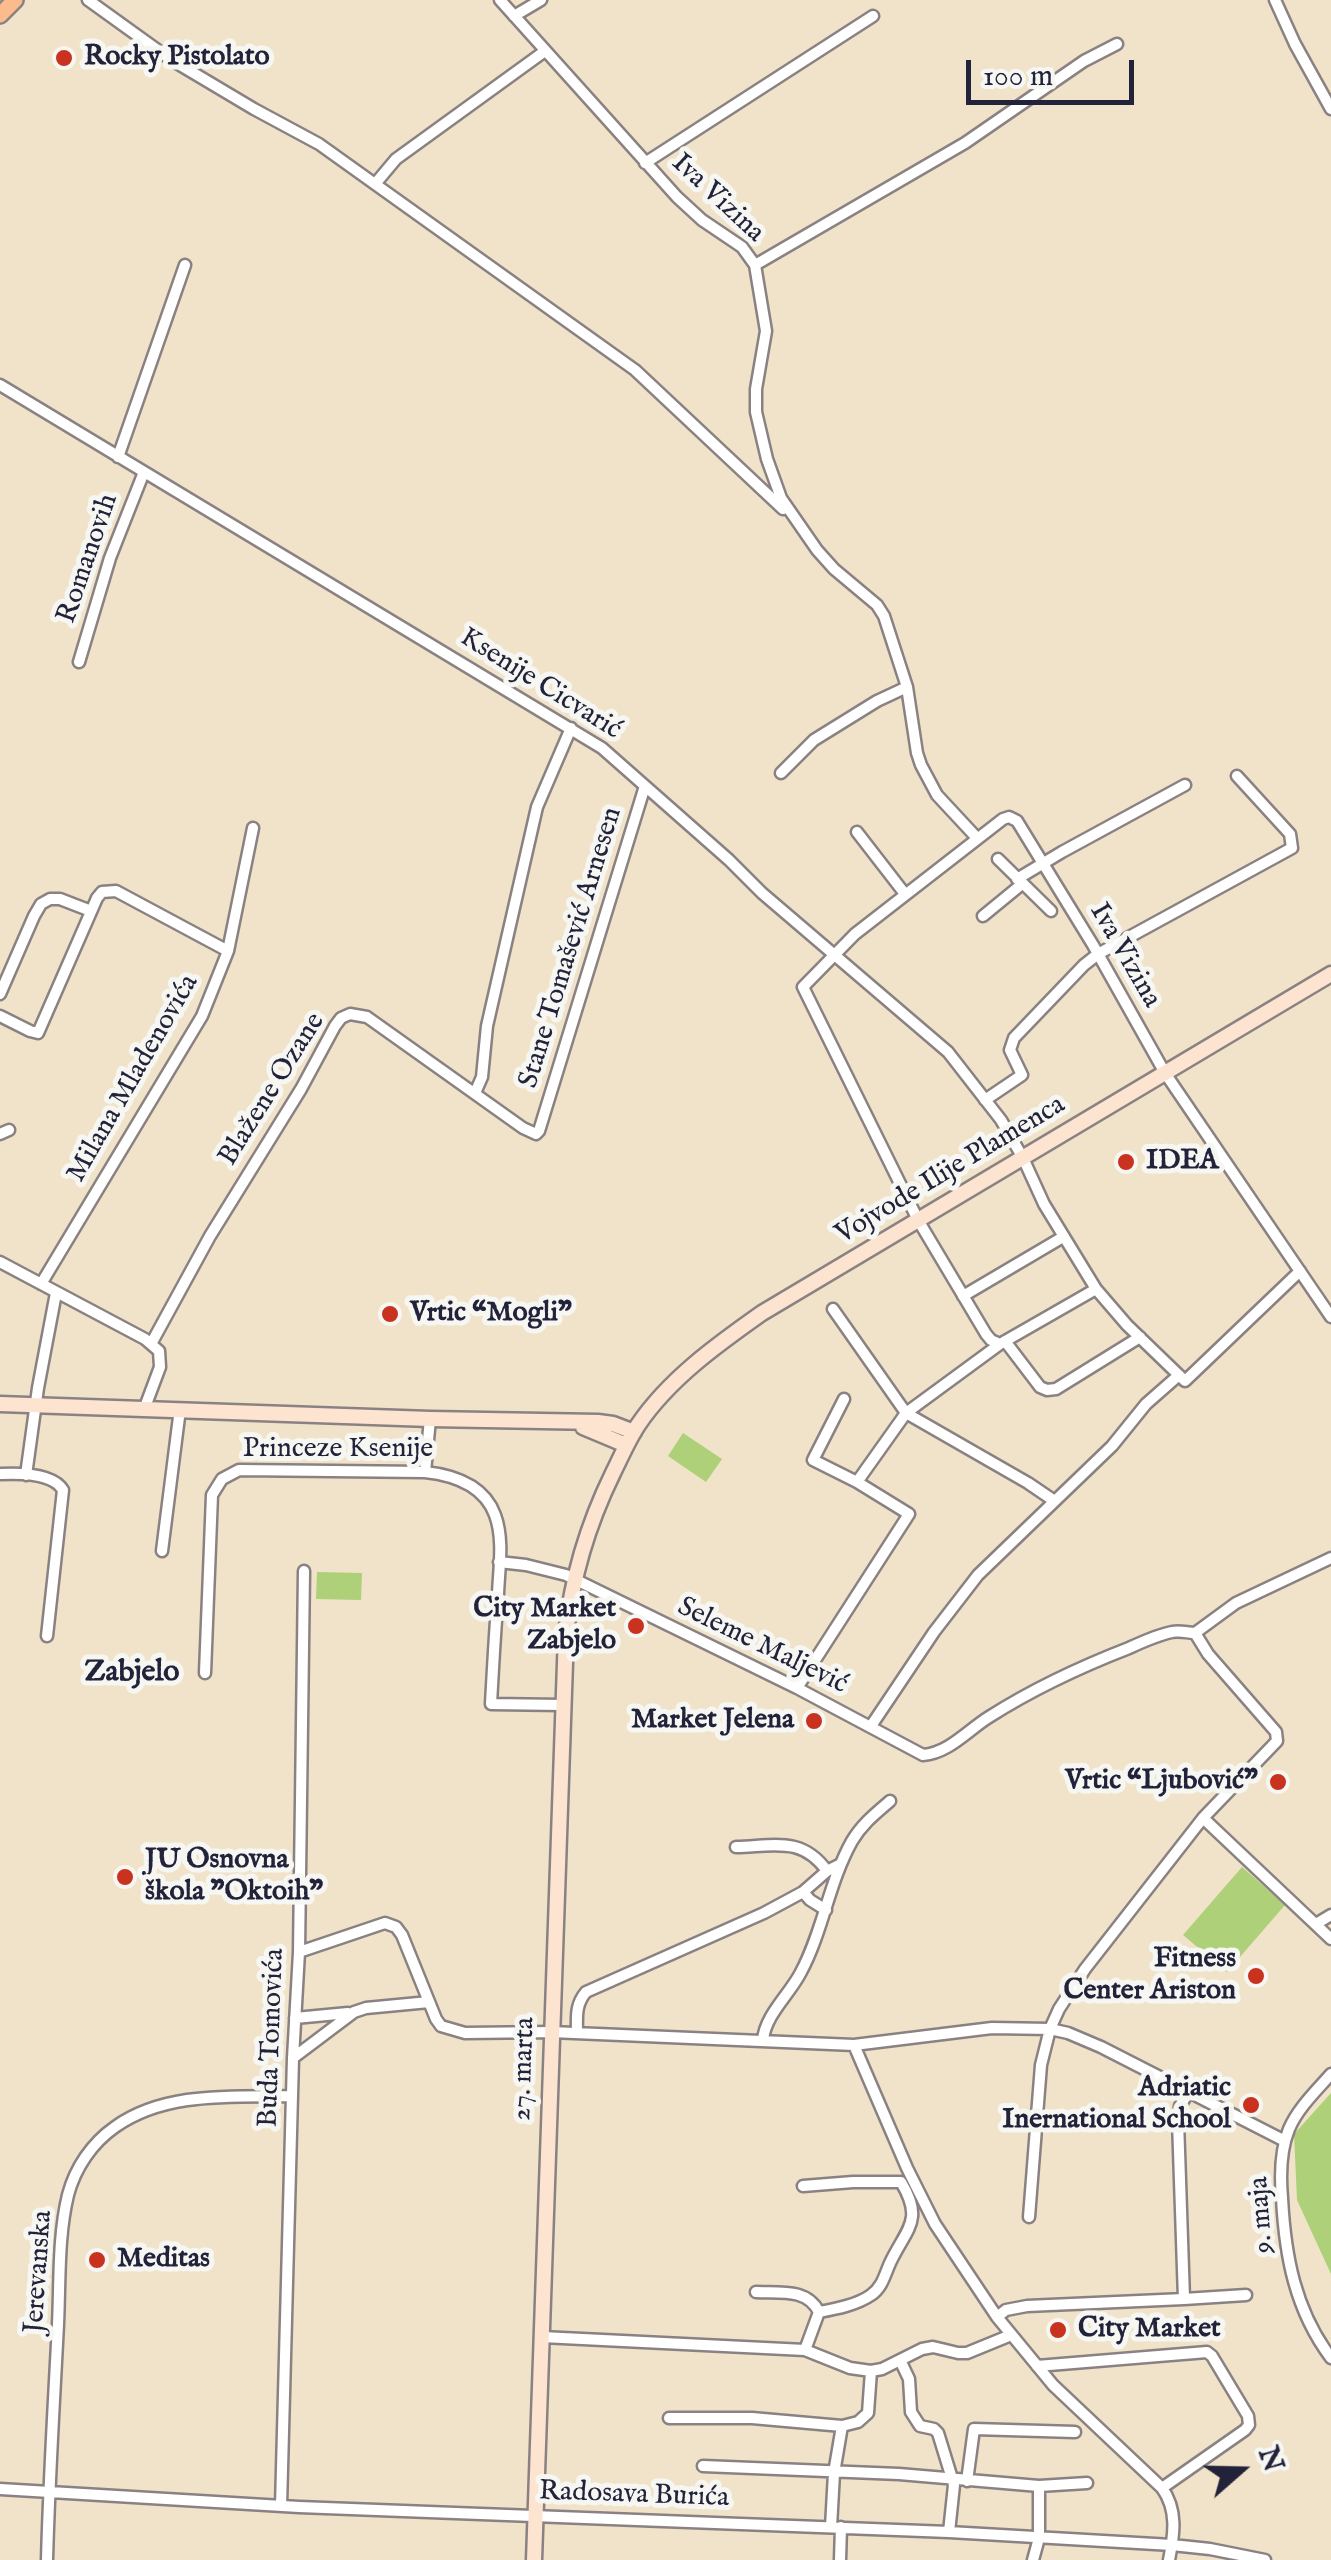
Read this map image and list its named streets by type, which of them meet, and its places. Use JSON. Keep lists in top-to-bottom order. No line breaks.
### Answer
{"streets":{"street":["Iva Vizina","Romanovih","Ksenije Cicvarić","Stane Tomašević Arnesen","Milana Mladenovića","Blažene Ozane","Vojvode Ilije Plamenca","Princeze Ksenije","Seleme Maljević","Buda Tomovića","27. marta","9. maja","Jerevanska","Radosava Burića"]},"crossings":[["Iva Vizina","Ksenije Cicvarić"],["Iva Vizina","Vojvode Ilije Plamenca"],["Romanovih","Ksenije Cicvarić"],["Ksenije Cicvarić","Stane Tomašević Arnesen"],["Ksenije Cicvarić","Vojvode Ilije Plamenca"],["Stane Tomašević Arnesen","Blažene Ozane"],["Vojvode Ilije Plamenca","Princeze Ksenije"],["Vojvode Ilije Plamenca","27. marta"],["Princeze Ksenije","27. marta"],["Seleme Maljević","27. marta"],["Buda Tomovića","Jerevanska"],["Buda Tomovića","Radosava Burića"],["27. marta","Radosava Burića"],["Jerevanska","Radosava Burića"]],"districts":["Zabjelo"],"places":["Rocky Pistolato","IDEA","Vrtic “Mogli”","City Market Zabjelo","Market Jelena","Vrtic “Ljubović”","JU Osnovna škola \"Oktoih\"","Fitness Center Ariston","Adriatic Inernational School","Meditas","City Market"],"scale_bar":"100 m","north":"right"}
